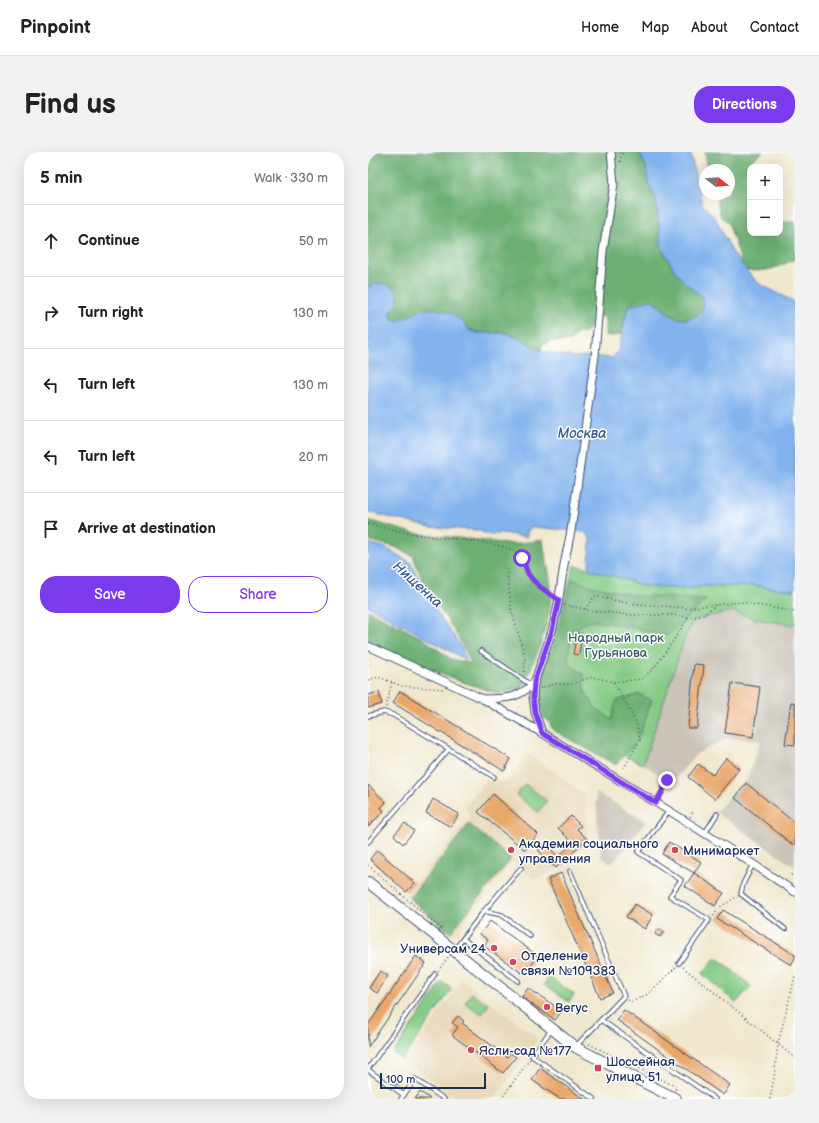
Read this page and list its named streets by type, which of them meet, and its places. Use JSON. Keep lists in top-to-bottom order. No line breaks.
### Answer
{"water":["Москва","Нищенка"],"parks":["Народный парк Гурьянова"],"places":{"other":["Академия социального управления","Минимаркет","Универсам 24","Отделение связи №109383","Вегус","Ясли-сад №177"],"transit":["Шоссейная улица, 51"]},"scale_bar":"100 m","north":"right","page":{"header":"Pinpoint","nav":["Home","Map","About","Contact"],"buttons":["Directions",["Save","Share"]],"title":"Find us","heading":["5 min","Walk · 330 m"],"map_buttons":["+","−"],"list":[["Continue","50 m"],["Turn right","130 m"],["Turn left","130 m"],["Turn left","20 m"],"Arrive at destination"],"scale":"100 m"}}
